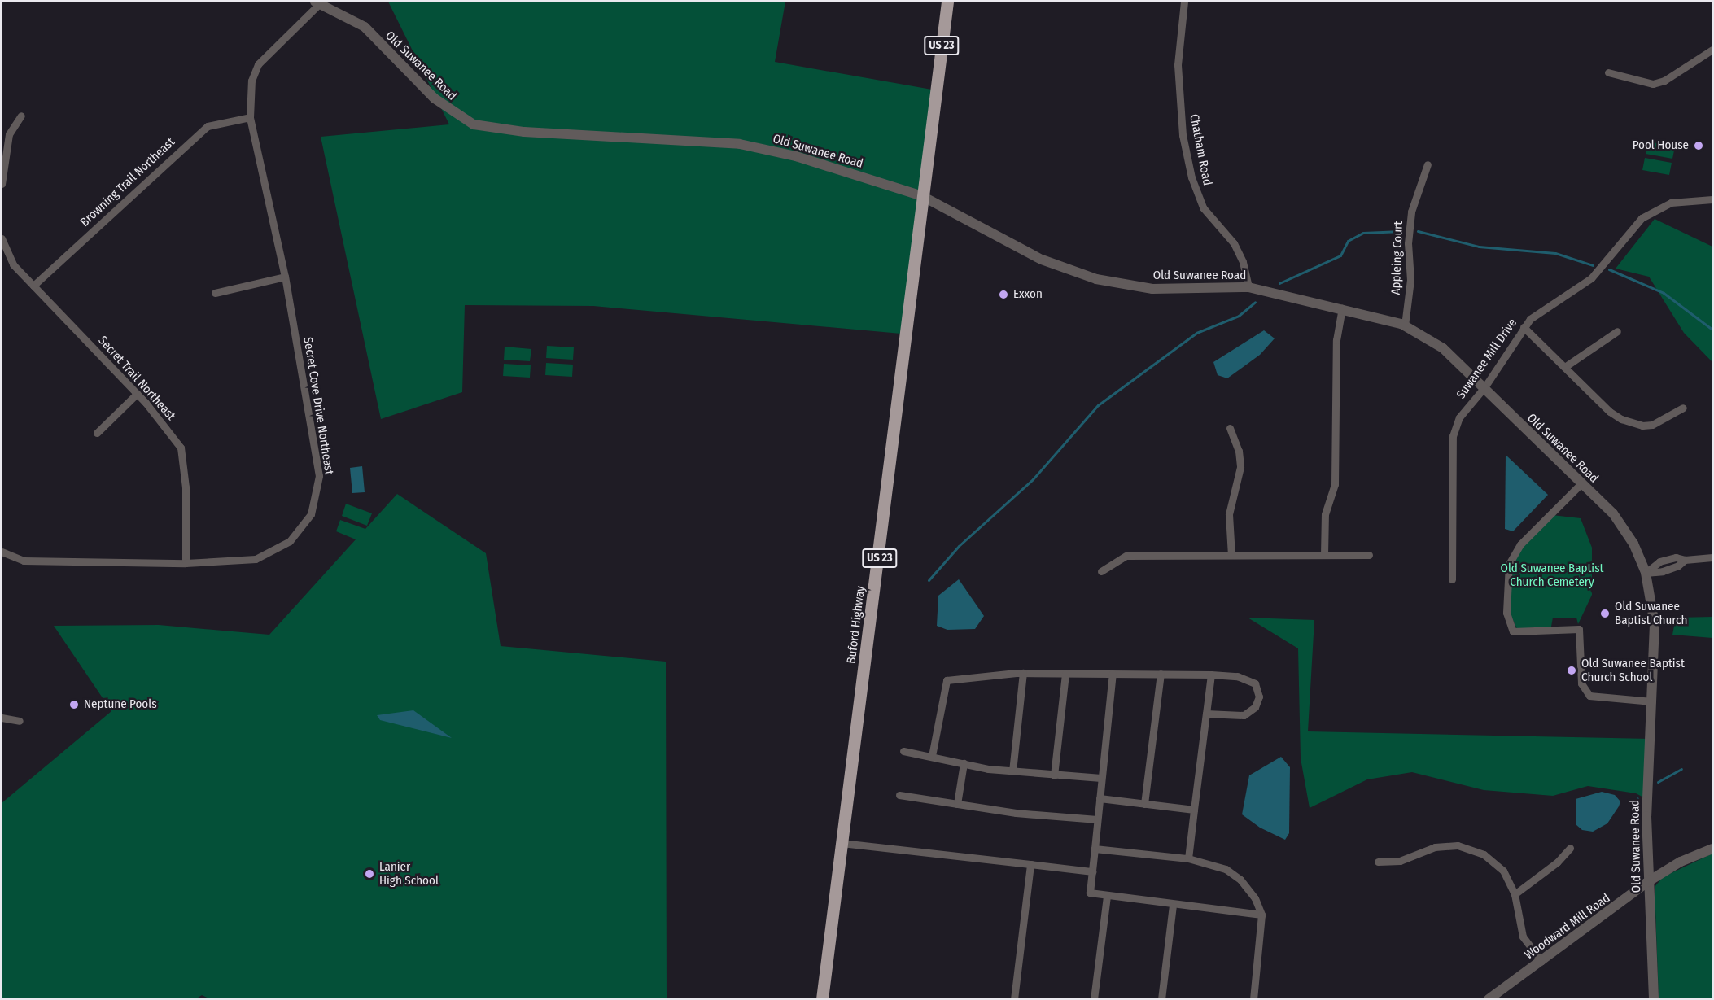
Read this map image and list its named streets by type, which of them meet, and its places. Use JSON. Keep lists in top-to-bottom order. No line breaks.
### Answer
{"streets":{"main road":["US 23","Buford Highway"],"street":["Old Suwanee Road","Chatham Road","Browning Trail Northeast","Appleing Court","Suwanee Mill Drive","Secret Trail Northeast","Secret Cove Drive Northeast","Woodward Mill Road"]},"crossings":[["US 23","Old Suwanee Road"],["US 23","Buford Highway"],["Old Suwanee Road","Chatham Road"],["Old Suwanee Road","Appleing Court"],["Old Suwanee Road","Suwanee Mill Drive"],["Old Suwanee Road","Secret Cove Drive Northeast"],["Old Suwanee Road","Buford Highway"],["Old Suwanee Road","Woodward Mill Road"],["Browning Trail Northeast","Secret Trail Northeast"],["Browning Trail Northeast","Secret Cove Drive Northeast"],["Secret Trail Northeast","Secret Cove Drive Northeast"]],"parks":["Old Suwanee Baptist Church Cemetery"],"places":["Pool House","Exxon","Old Suwanee Baptist Church","Old Suwanee Baptist Church School","Neptune Pools","Lanier High School"]}
